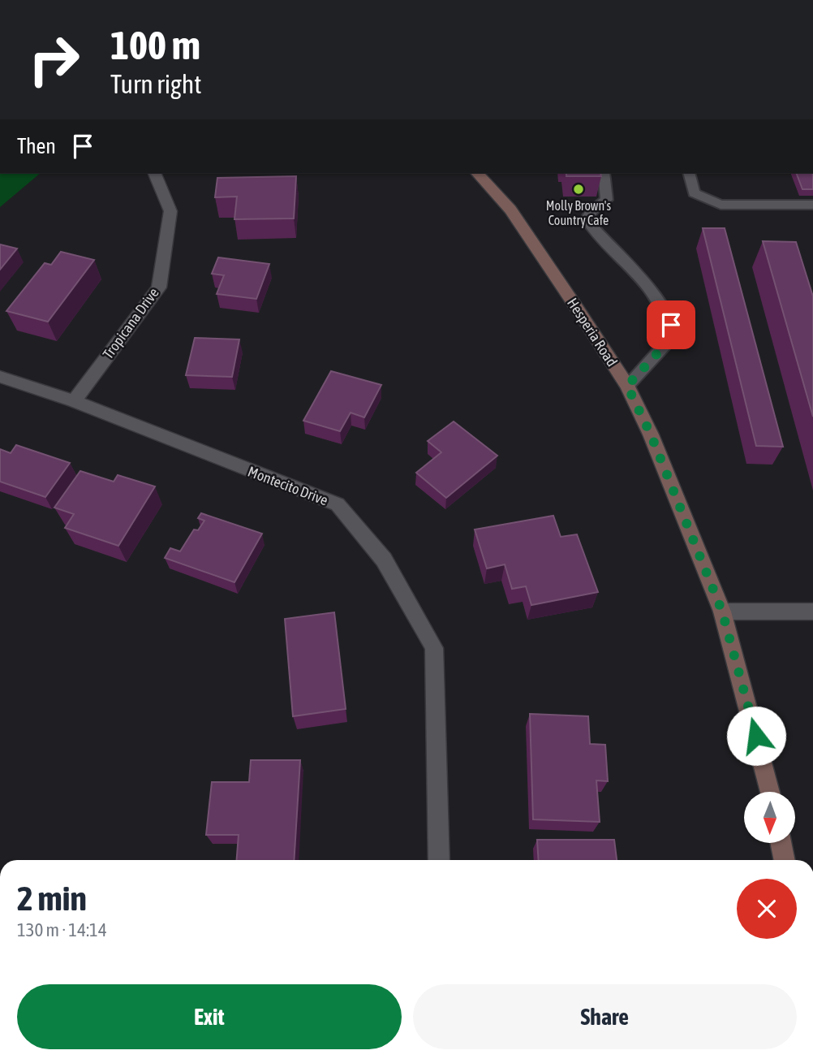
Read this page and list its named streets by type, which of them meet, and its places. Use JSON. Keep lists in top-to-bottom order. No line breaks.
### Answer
{"streets":{"main road":["Hesperia Road"],"street":["Tropicana Drive","Montecito Drive"]},"crossings":[["Tropicana Drive","Montecito Drive"]],"places":["Molly Brown's Country Cafe"],"north":"bottom","page":{"turn":["100 m","Turn right"],"then":"Then","heading":["2 min","130 m · 14:14"],"buttons":["Exit","Share"]}}
